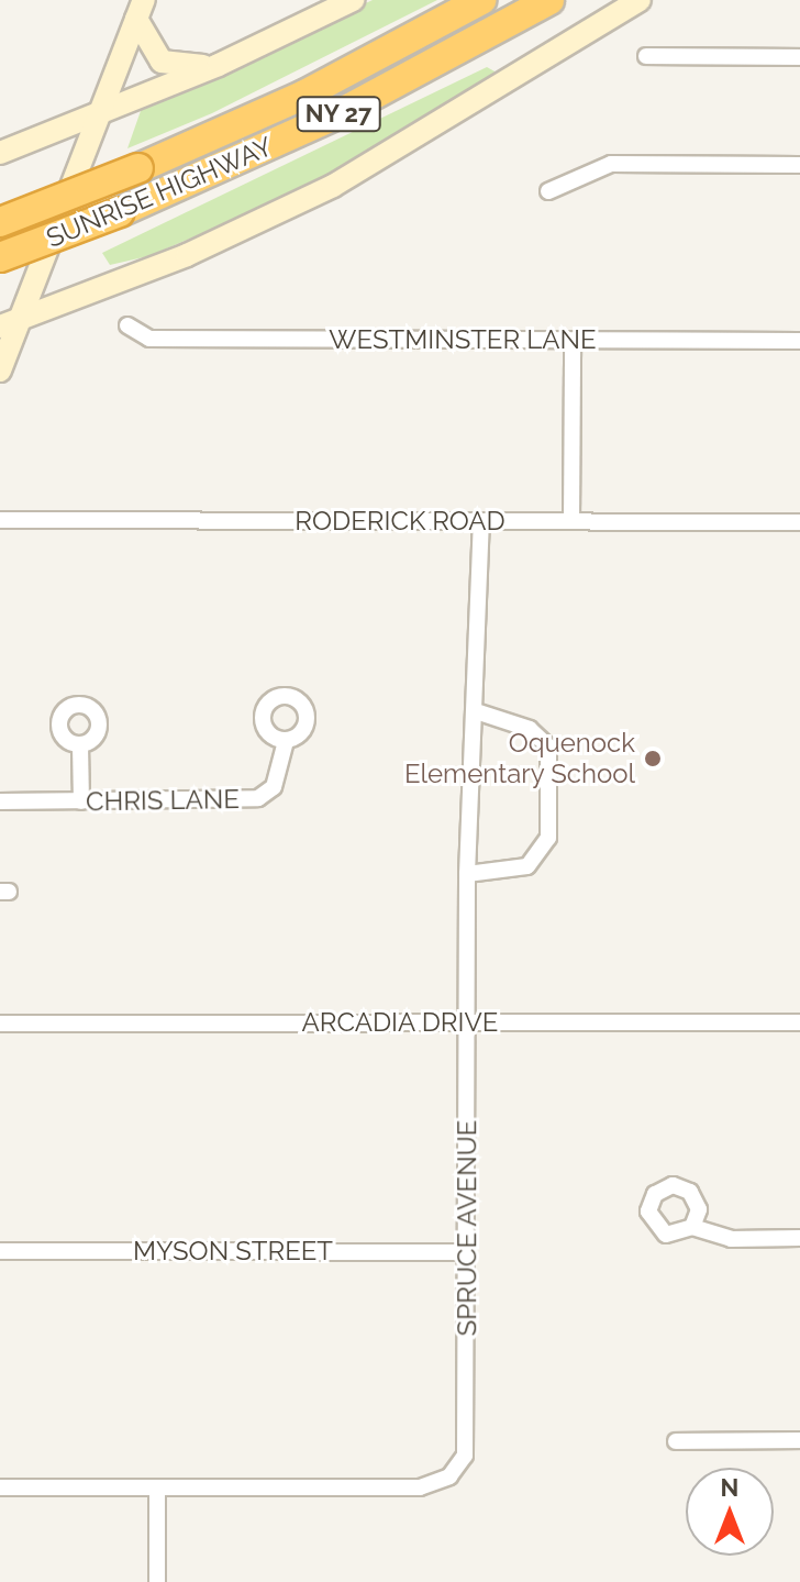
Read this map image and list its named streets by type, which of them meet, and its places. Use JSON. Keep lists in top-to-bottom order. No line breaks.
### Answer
{"streets":{"highway":["NY 27","SUNRISE HIGHWAY"],"street":["WESTMINSTER LANE","RODERICK ROAD","CHRIS LANE","ARCADIA DRIVE","SPRUCE AVENUE","MYSON STREET"]},"crossings":[["RODERICK ROAD","SPRUCE AVENUE"],["ARCADIA DRIVE","SPRUCE AVENUE"],["SPRUCE AVENUE","MYSON STREET"]],"places":["Oquenock Elementary School"],"north":"top"}
